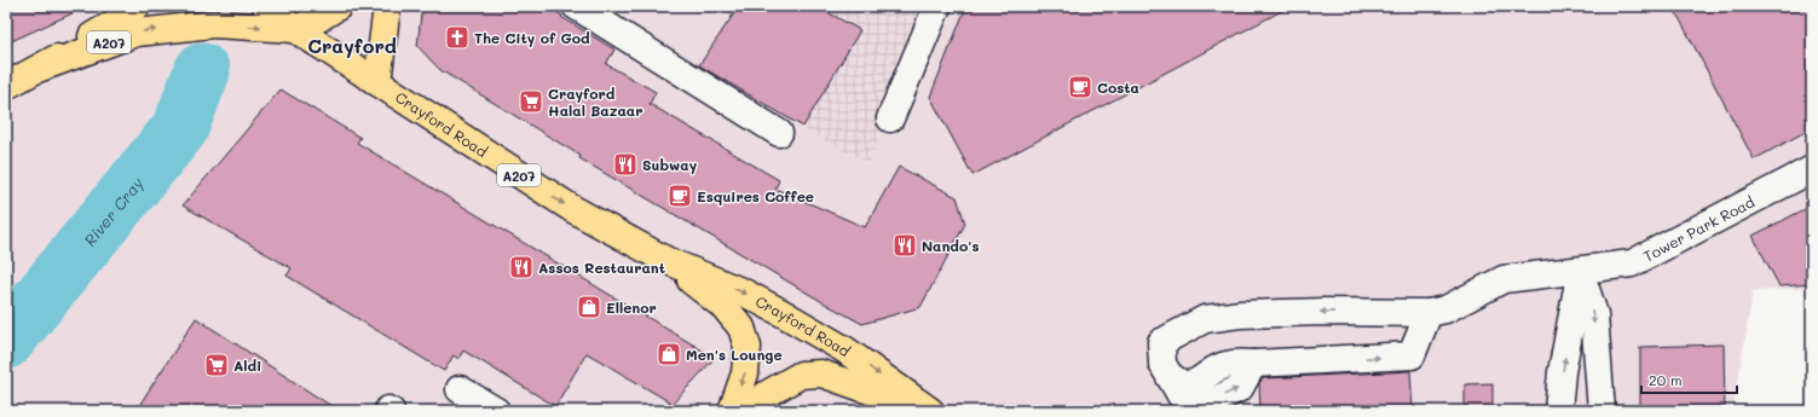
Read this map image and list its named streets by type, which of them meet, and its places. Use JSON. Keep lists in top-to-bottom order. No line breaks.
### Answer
{"streets":{"main road":["A207","Crayford Road"],"lane":["Tower Park Road"]},"crossings":[["A207","Crayford Road"]],"one_way":["Crayford Road"],"districts":["Crayford"],"water":["River Cray"],"places":{"church":["The City of God"],"cafe":["Costa","Esquires Coffee"],"supermarket":["Crayford Halal Bazaar","Aldi"],"restaurant":["Subway","Nando's","Assos Restaurant"],"shop":["Ellenor","Men's Lounge"]},"scale_bar":"20 m"}
